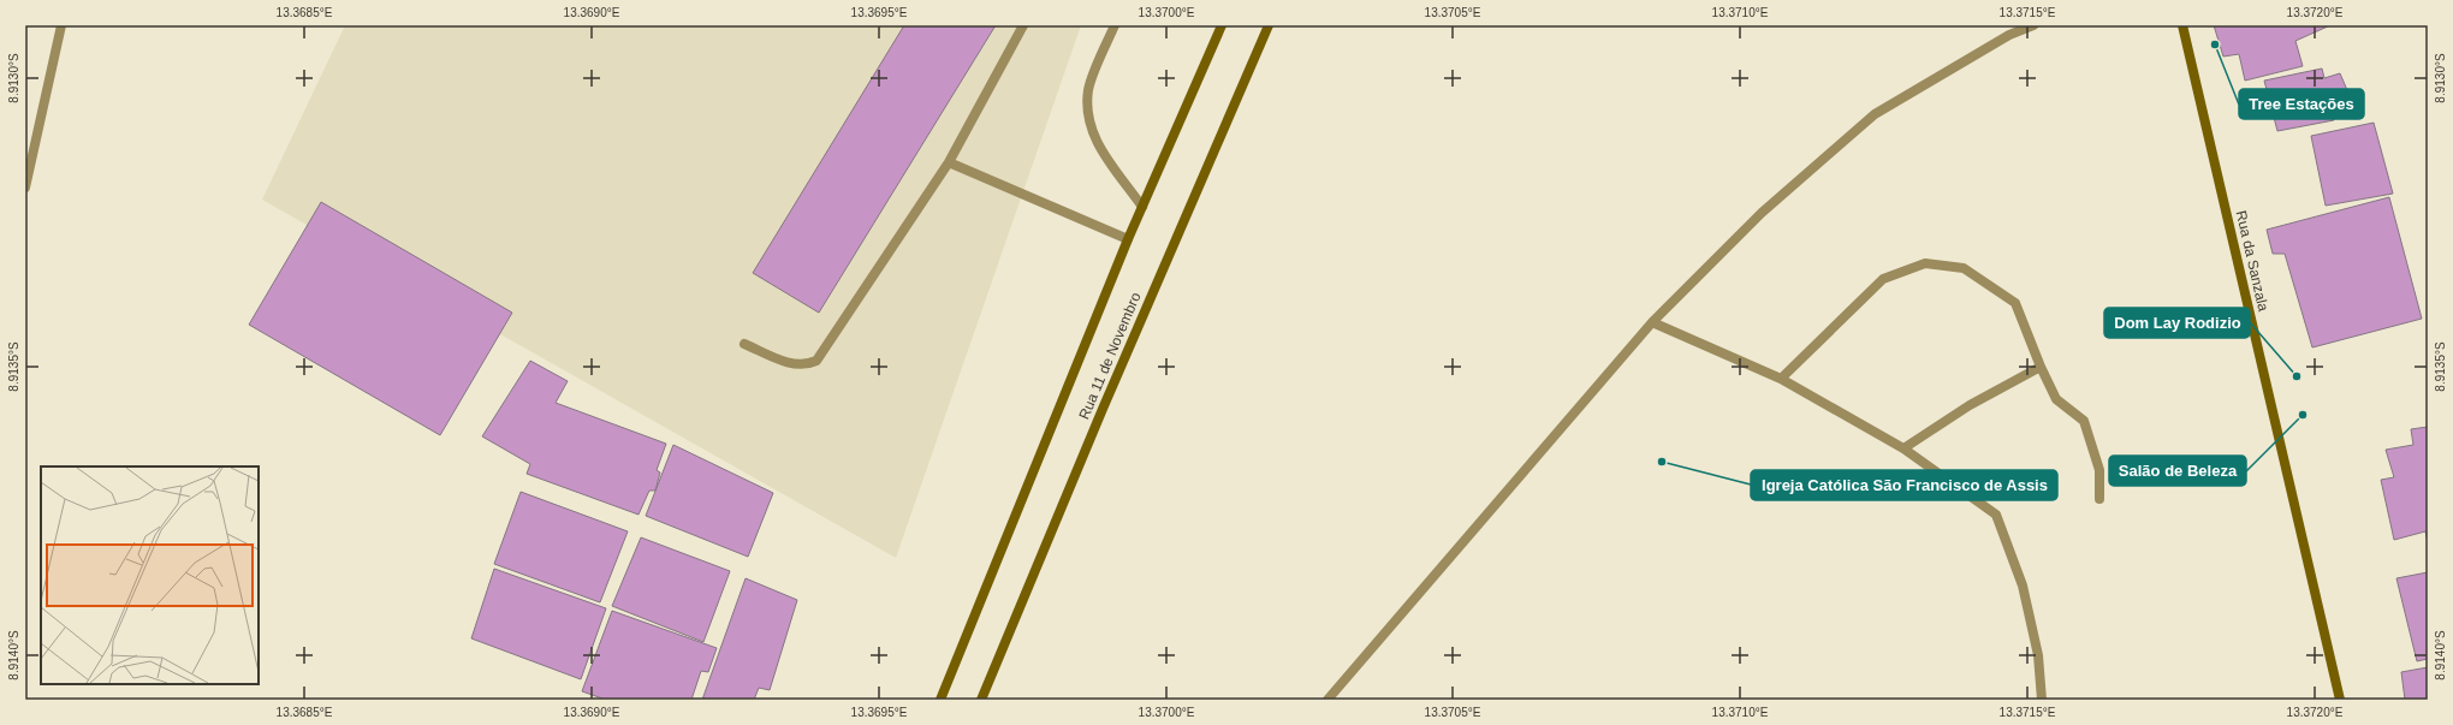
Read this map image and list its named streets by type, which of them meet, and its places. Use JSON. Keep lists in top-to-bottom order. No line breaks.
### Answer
{"streets":{"main road":["Rua da Sanzala","Rua 11 de Novembro"]},"places":["Tree Estações","Dom Lay Rodizio","Salão de Beleza","Igreja Católica São Francisco de Assis"],"coordinates":["13.3685°E","13.3690°E","13.3695°E","13.3700°E","13.3705°E","13.3710°E","13.3715°E","13.3720°E","8.9130°S","8.9135°S","8.9140°S"]}
